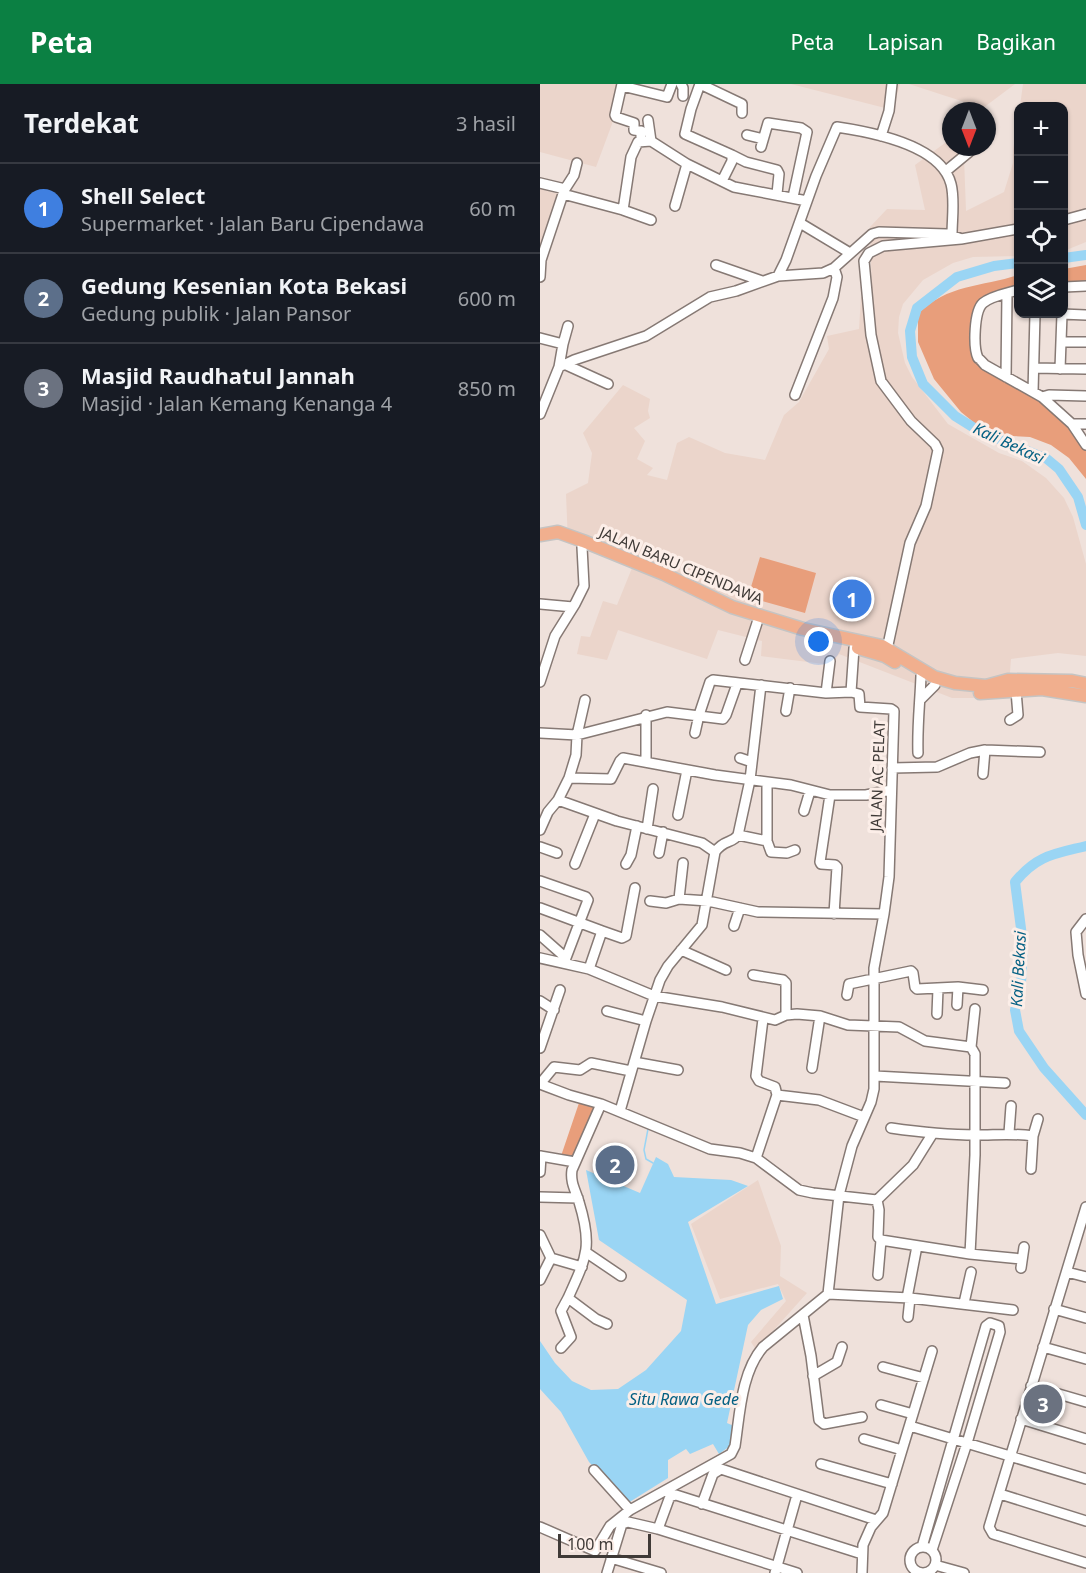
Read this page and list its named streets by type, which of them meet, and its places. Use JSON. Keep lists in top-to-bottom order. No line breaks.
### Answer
{"streets":{"main road":["JALAN BARU CIPENDAWA"],"street":["JALAN AC PELAT"]},"water":["Kali Bekasi","Situ Rawa Gede"],"scale_bar":"100 m","north":"bottom","page":{"header":"Peta","nav":["Peta","Lapisan","Bagikan"],"heading":["Terdekat","3 hasil"],"map_buttons":["+","−"],"list":[{"mark":"1","name":"Shell Select","note":"Supermarket · Jalan Baru Cipendawa","value":"60 m"},{"mark":"2","name":"Gedung Kesenian Kota Bekasi","note":"Gedung publik · Jalan Pansor","value":"600 m"},{"mark":"3","name":"Masjid Raudhatul Jannah","note":"Masjid · Jalan Kemang Kenanga 4","value":"850 m"}],"pins":["1","2","3"],"scale":"100 m"}}
